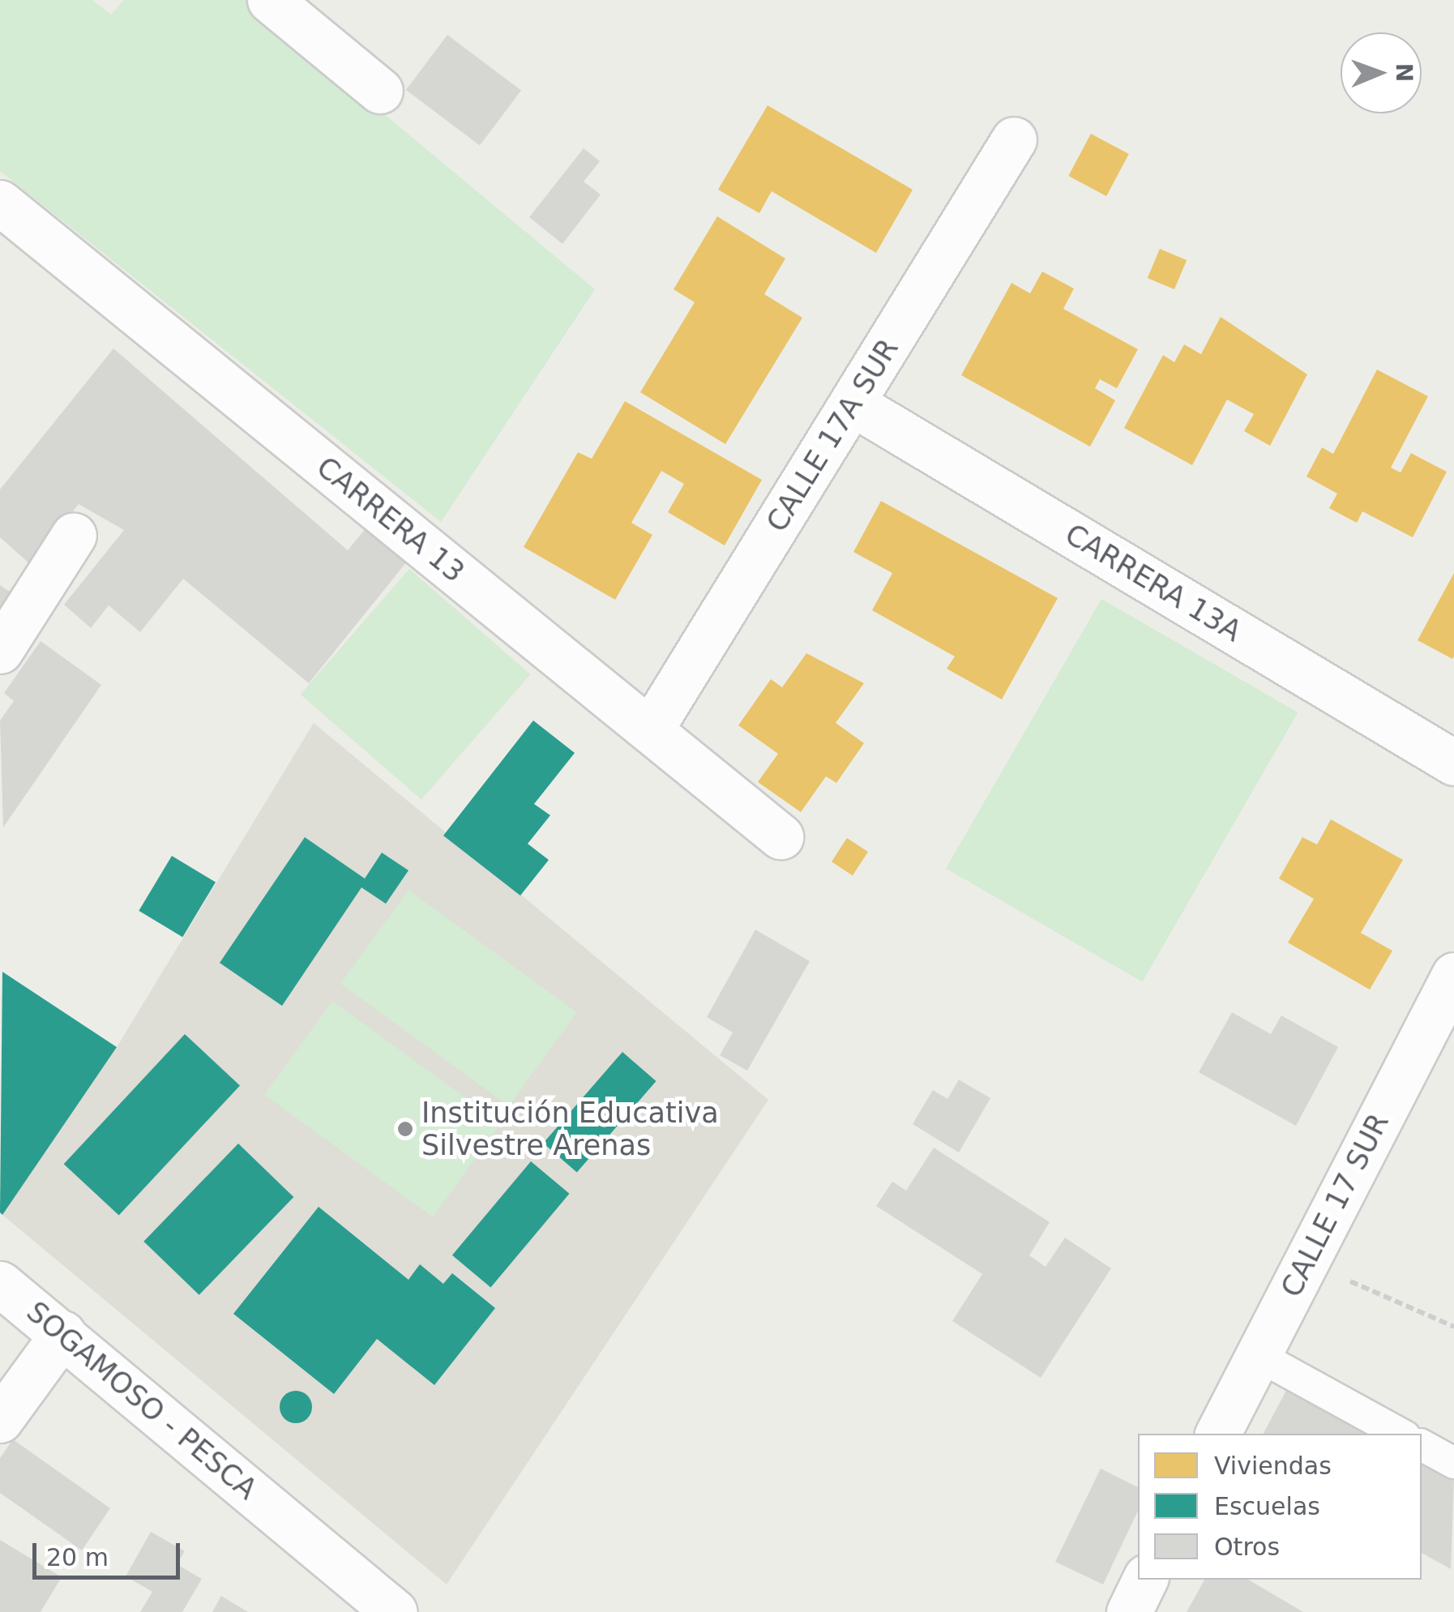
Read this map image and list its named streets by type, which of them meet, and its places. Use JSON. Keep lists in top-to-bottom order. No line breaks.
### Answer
{"streets":{"street":["CALLE 17A SUR","CARRERA 13","CARRERA 13A","CALLE 17 SUR","SOGAMOSO - PESCA"]},"crossings":[["CALLE 17A SUR","CARRERA 13"],["CALLE 17A SUR","CARRERA 13A"]],"places":["Institución Educativa Silvestre Arenas"],"legend":["Viviendas","Escuelas","Otros"],"scale_bar":"20 m","north":"right"}
